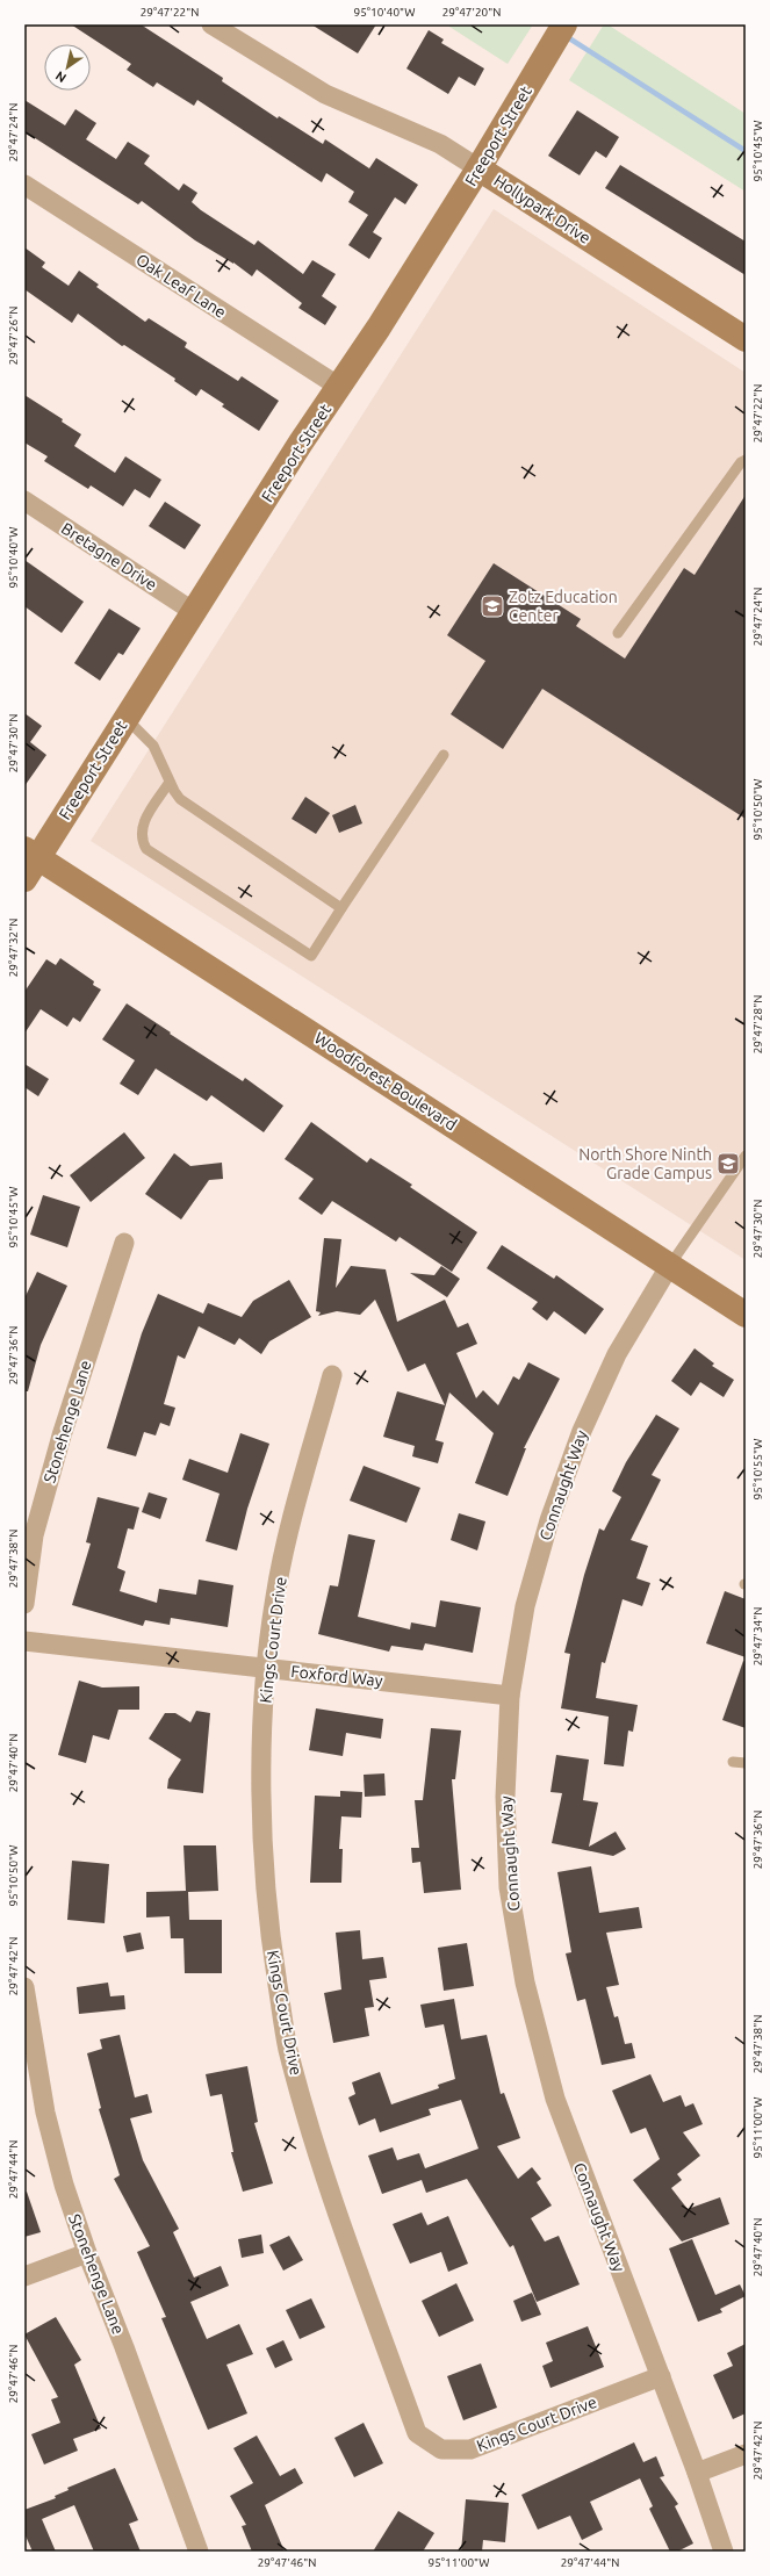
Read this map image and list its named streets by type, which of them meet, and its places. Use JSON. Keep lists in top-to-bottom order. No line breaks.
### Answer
{"streets":{"main road":["Freeport Street","Hollypark Drive","Woodforest Boulevard"],"street":["Oak Leaf Lane","Bretagne Drive","Stonehenge Lane","Connaught Way","Kings Court Drive","Foxford Way"]},"crossings":[["Freeport Street","Hollypark Drive"],["Freeport Street","Oak Leaf Lane"],["Freeport Street","Bretagne Drive"],["Freeport Street","Woodforest Boulevard"],["Woodforest Boulevard","Connaught Way"],["Connaught Way","Kings Court Drive"],["Connaught Way","Foxford Way"],["Kings Court Drive","Foxford Way"]],"places":{"school or university":["Zotz Education Center","North Shore Ninth Grade Campus"]},"north":"bottom left","coordinates":["29°47'22\"N","95°10'40\"W","29°47'20\"N","29°47'24\"N","95°10'45\"W","29°47'26\"N","29°47'30\"N","95°10'50\"W","29°47'32\"N","29°47'28\"N","29°47'36\"N","95°10'55\"W","29°47'38\"N","29°47'34\"N","29°47'40\"N","29°47'42\"N","95°11'00\"W","29°47'44\"N","29°47'46\"N"]}
